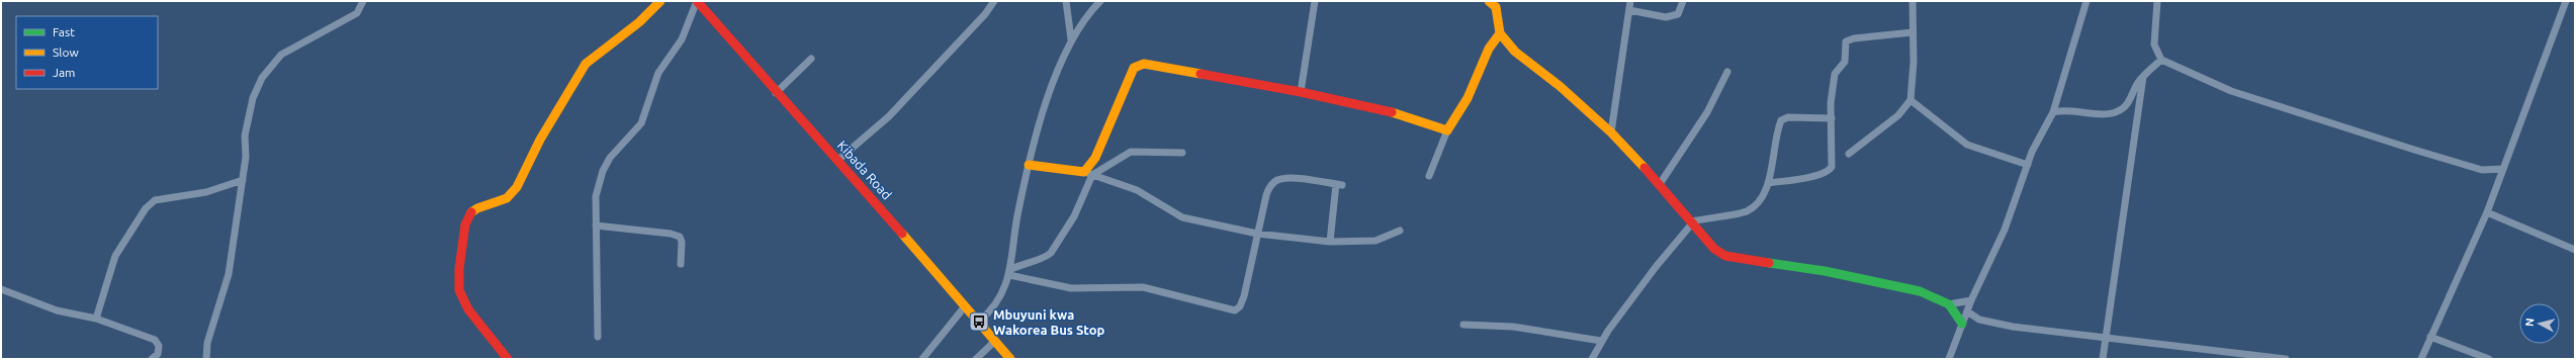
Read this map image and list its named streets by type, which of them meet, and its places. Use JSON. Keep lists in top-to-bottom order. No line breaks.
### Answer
{"streets":{"street":["Kibada Road"]},"places":{"bus stop":["Mbuyuni kwa Wakorea Bus Stop"]},"legend":["Fast","Slow","Jam"],"north":"left"}
